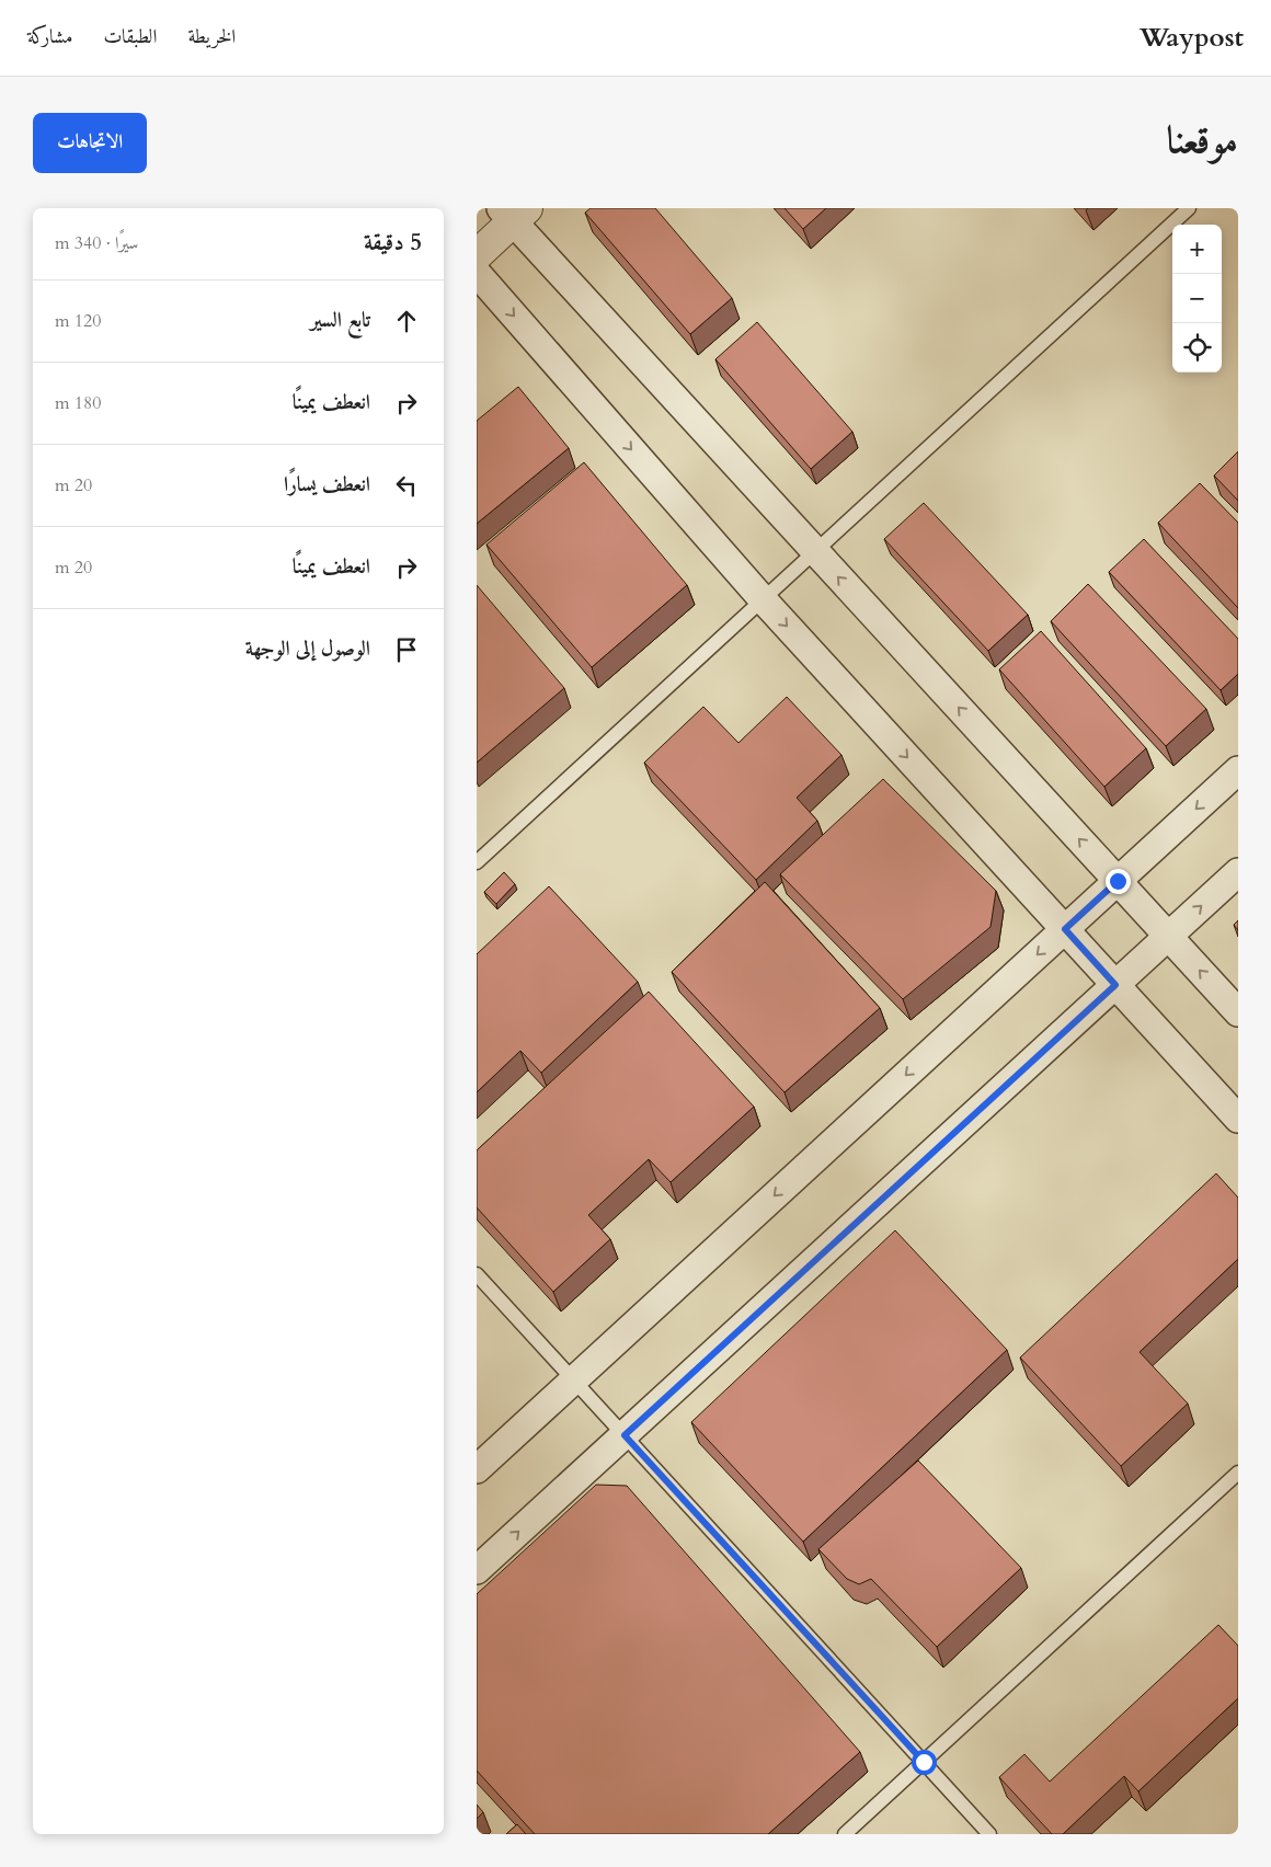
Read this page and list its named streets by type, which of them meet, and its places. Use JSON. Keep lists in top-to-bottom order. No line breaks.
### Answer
{"page":{"header":"Waypost","nav":["الخريطة","الطبقات","مشاركة"],"title":"موقعنا","buttons":"الاتجاهات","heading":["5 دقيقة","سيرًا · 340 m"],"map_buttons":["+","−"],"list":[["تابع السير","120 m"],["انعطف يمينًا","180 m"],["انعطف يسارًا","20 m"],["انعطف يمينًا","20 m"],"الوصول إلى الوجهة"]}}
